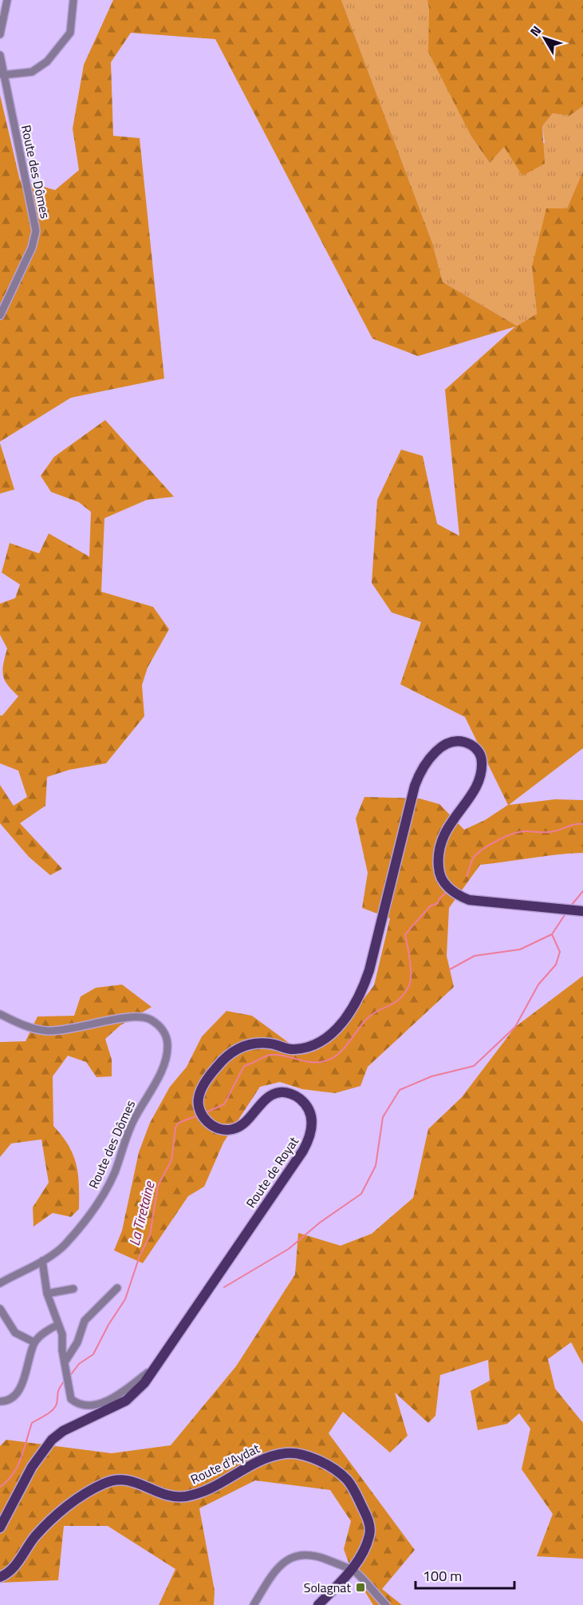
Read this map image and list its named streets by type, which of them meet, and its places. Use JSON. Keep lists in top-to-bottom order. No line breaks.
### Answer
{"streets":{"main road":["Route de Royat","Route d'Aydat"],"street":["Route des Dômes"]},"water":["La Tiretaine"],"places":{"transit":["Solagnat"]},"scale_bar":"100 m","north":"top left"}
